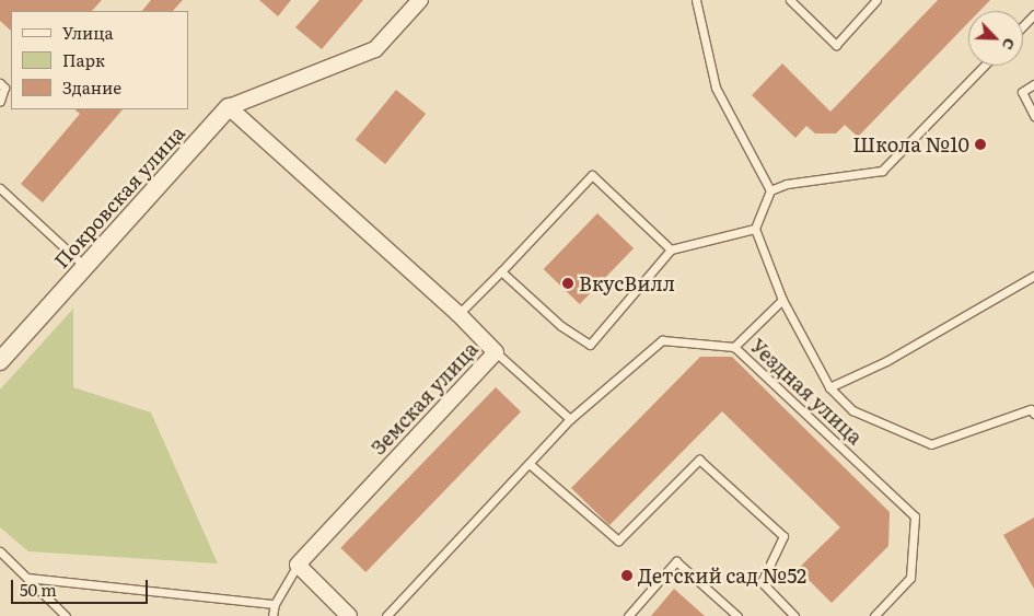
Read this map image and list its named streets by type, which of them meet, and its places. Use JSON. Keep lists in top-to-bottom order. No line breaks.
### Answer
{"streets":{"street":["Покровская улица","Земская улица"],"lane":["Уездная улица"]},"crossings":[["Покровская улица","Земская улица"]],"places":["Школа №10","ВкусВилл","Детский сад №52"],"legend":["Улица","Парк","Здание"],"scale_bar":"50 m","north":"bottom right"}
